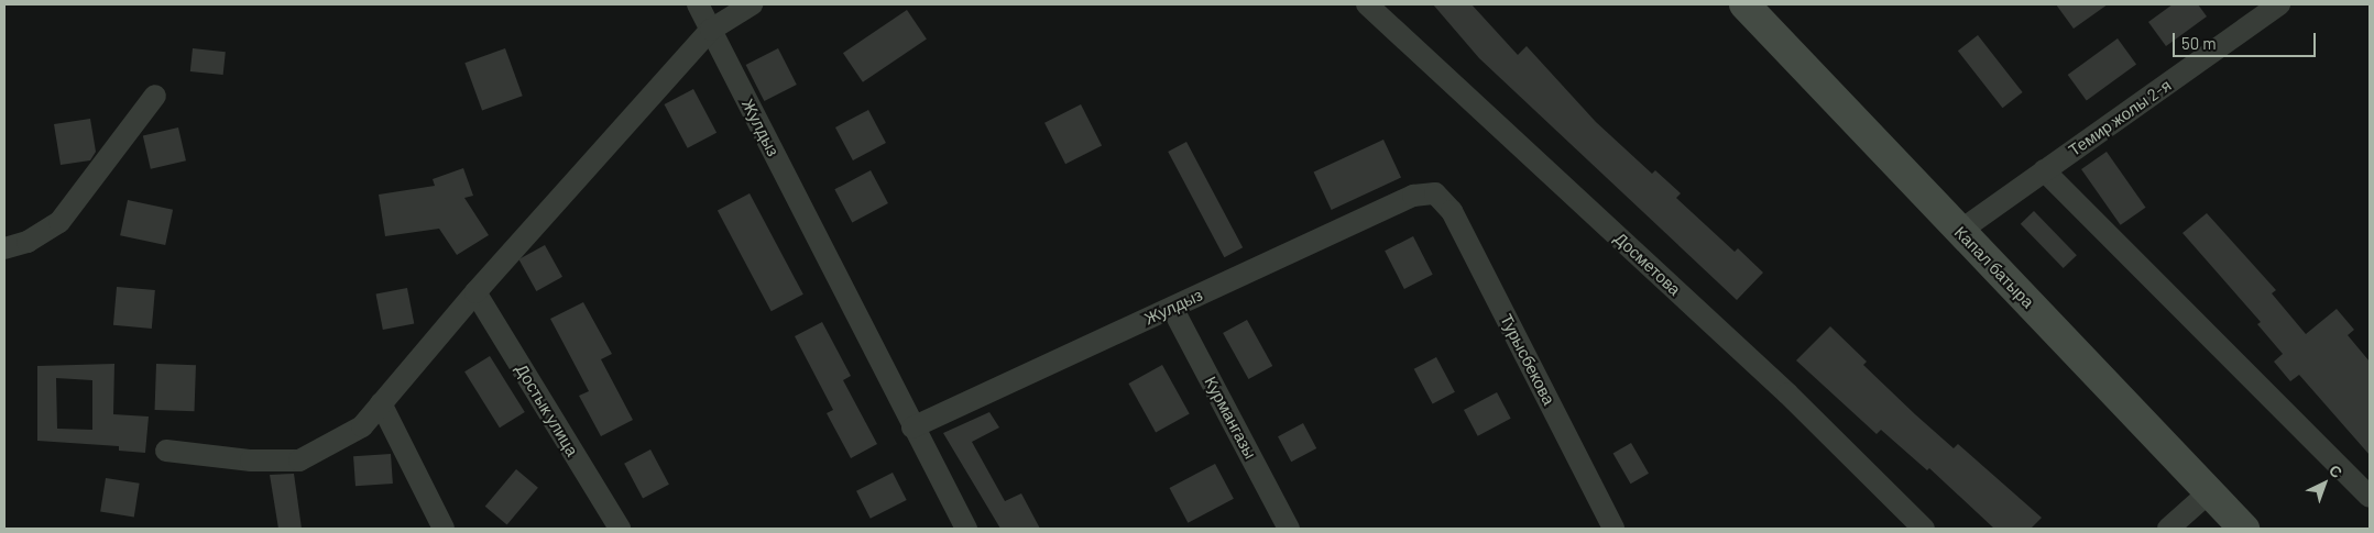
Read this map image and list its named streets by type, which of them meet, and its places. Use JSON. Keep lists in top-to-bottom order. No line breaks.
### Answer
{"streets":{"main road":["Капал батыра"],"street":["Темир жолы 2-я","Жулдыз","Досметова","Турысбекова","Достык улица","Курмангазы"]},"crossings":[["Темир жолы 2-я","Капал батыра"],["Жулдыз","Турысбекова"],["Жулдыз","Курмангазы"]],"scale_bar":"50 m","north":"top right"}
